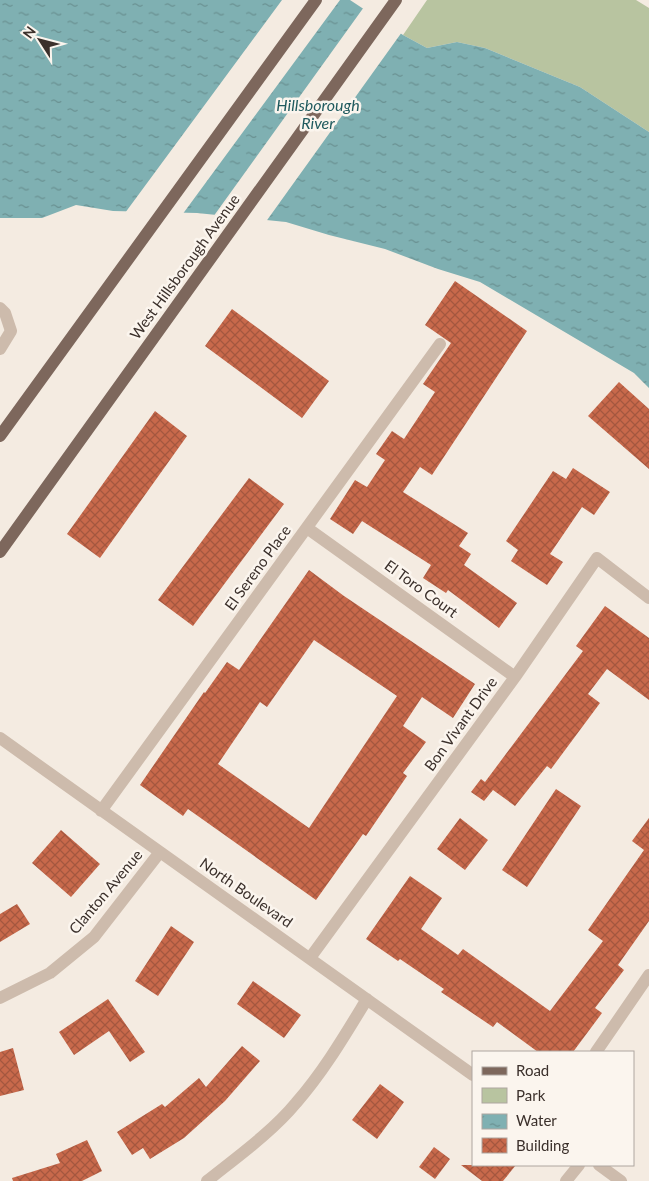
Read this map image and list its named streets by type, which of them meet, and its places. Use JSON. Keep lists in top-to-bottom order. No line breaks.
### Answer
{"streets":{"main road":["West Hillsborough Avenue"],"street":["El Sereno Place","El Toro Court","Bon Vivant Drive","Clanton Avenue","North Boulevard"]},"crossings":[["El Sereno Place","El Toro Court"],["El Sereno Place","North Boulevard"],["El Toro Court","Bon Vivant Drive"],["Bon Vivant Drive","North Boulevard"],["Clanton Avenue","North Boulevard"]],"water":["Hillsborough River"],"legend":["Road","Park","Water","Building"],"north":"top left"}
